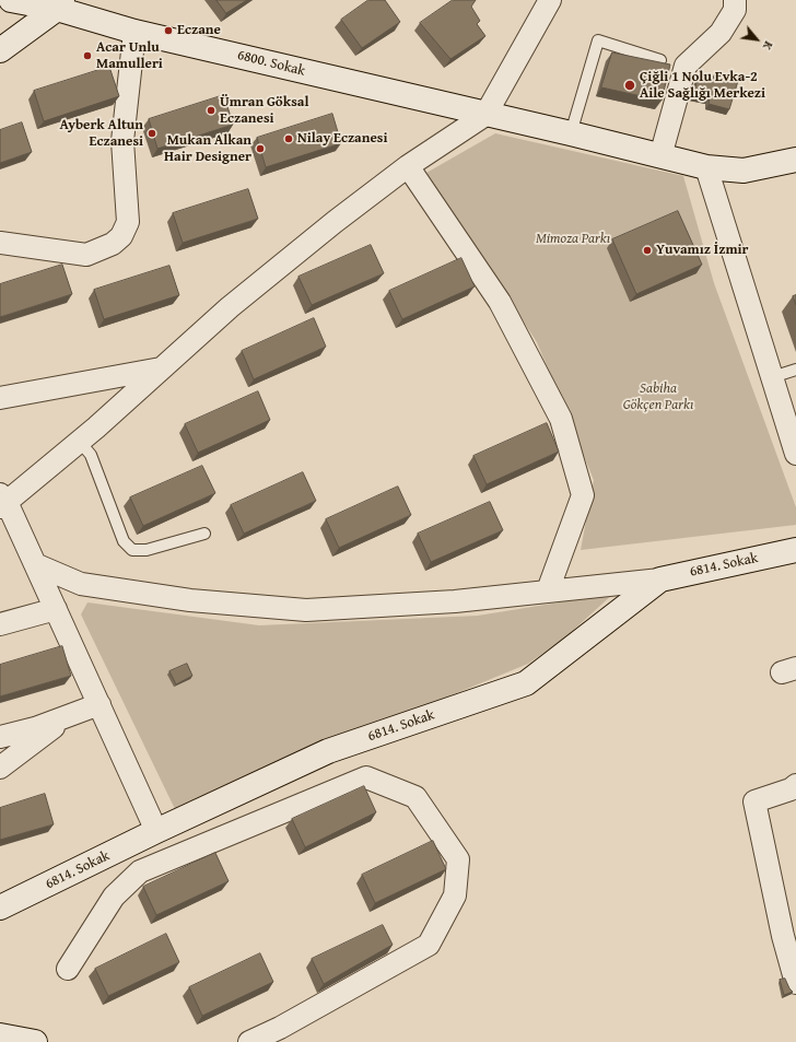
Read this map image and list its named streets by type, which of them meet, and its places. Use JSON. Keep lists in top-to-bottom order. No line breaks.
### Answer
{"streets":{"street":["6800. Sokak","6814. Sokak"]},"parks":["Mimoza Parkı","Sabiha Gökçen Parkı"],"places":["Eczane","Acar Unlu Mamulleri","Çiğli 1 Nolu Evka-2 Aile Sağlığı Merkezi","Ümran Göksal Eczanesi","Ayberk Altun Eczanesi","Nilay Eczanesi","Mukan Alkan Hair Designer","Yuvamız İzmir"],"north":"bottom right"}
